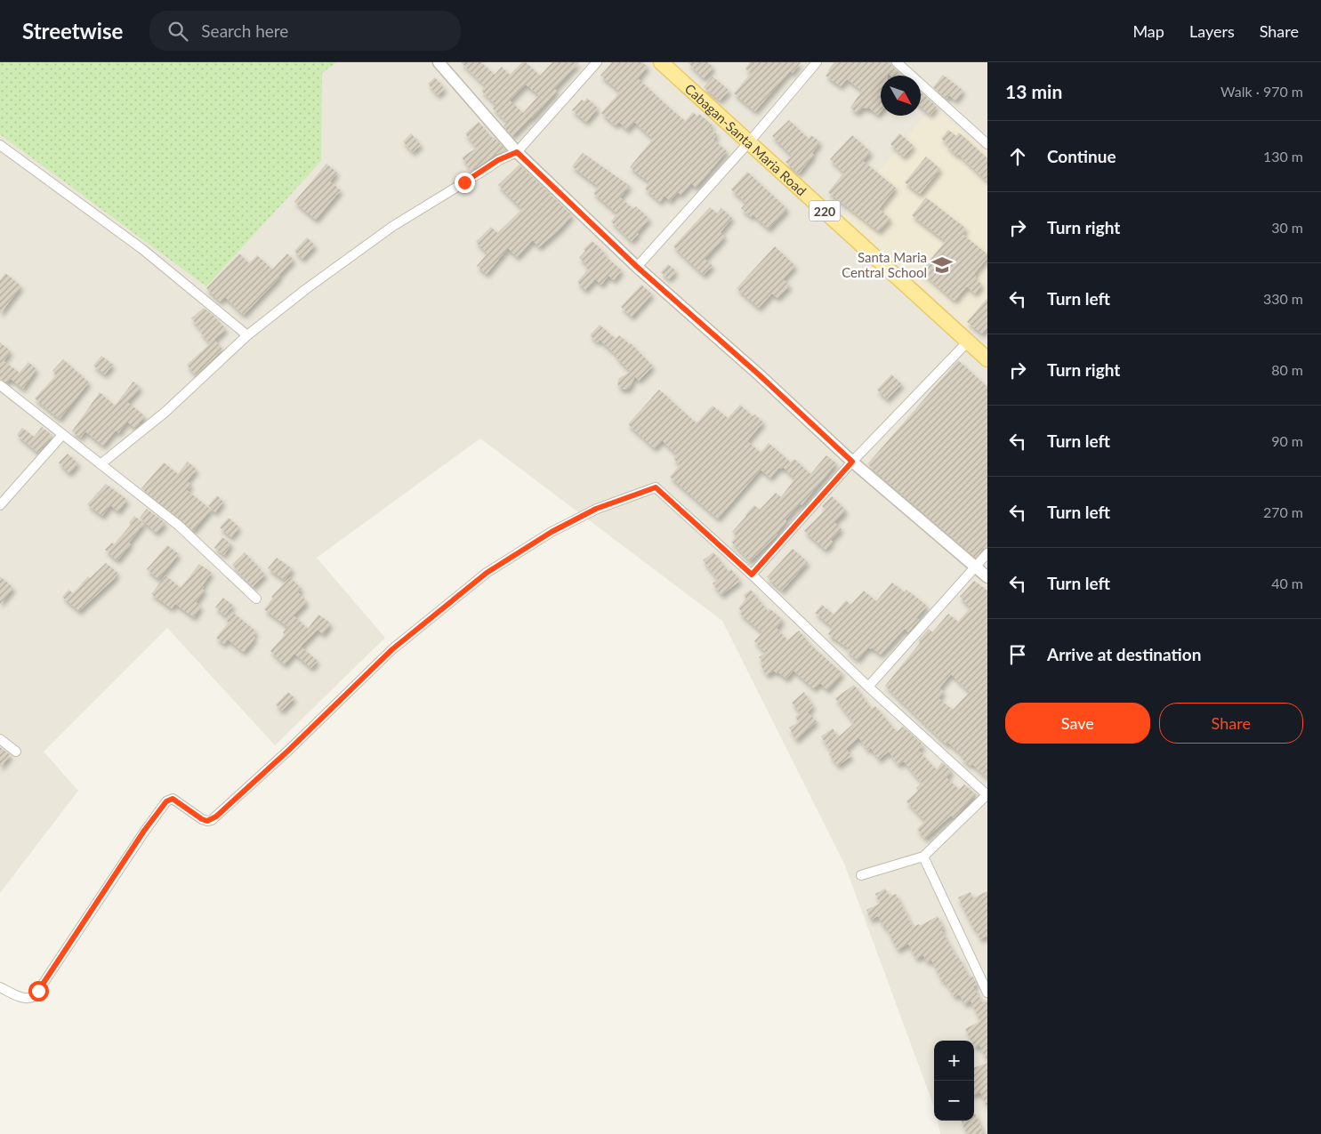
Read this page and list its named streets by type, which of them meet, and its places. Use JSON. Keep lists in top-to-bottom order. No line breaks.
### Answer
{"streets":{"main road":["Cabagan-Santa Maria Road","220"]},"places":{"school or university":["Santa Maria Central School"]},"north":"bottom right","page":{"header":"Streetwise","search":"Search here","nav":["Map","Layers","Share"],"heading":["13 min","Walk · 970 m"],"list":[["Continue","130 m"],["Turn right","30 m"],["Turn left","330 m"],["Turn right","80 m"],["Turn left","90 m"],["Turn left","270 m"],["Turn left","40 m"],"Arrive at destination"],"buttons":["Save","Share"],"map_buttons":["+","−"]}}
